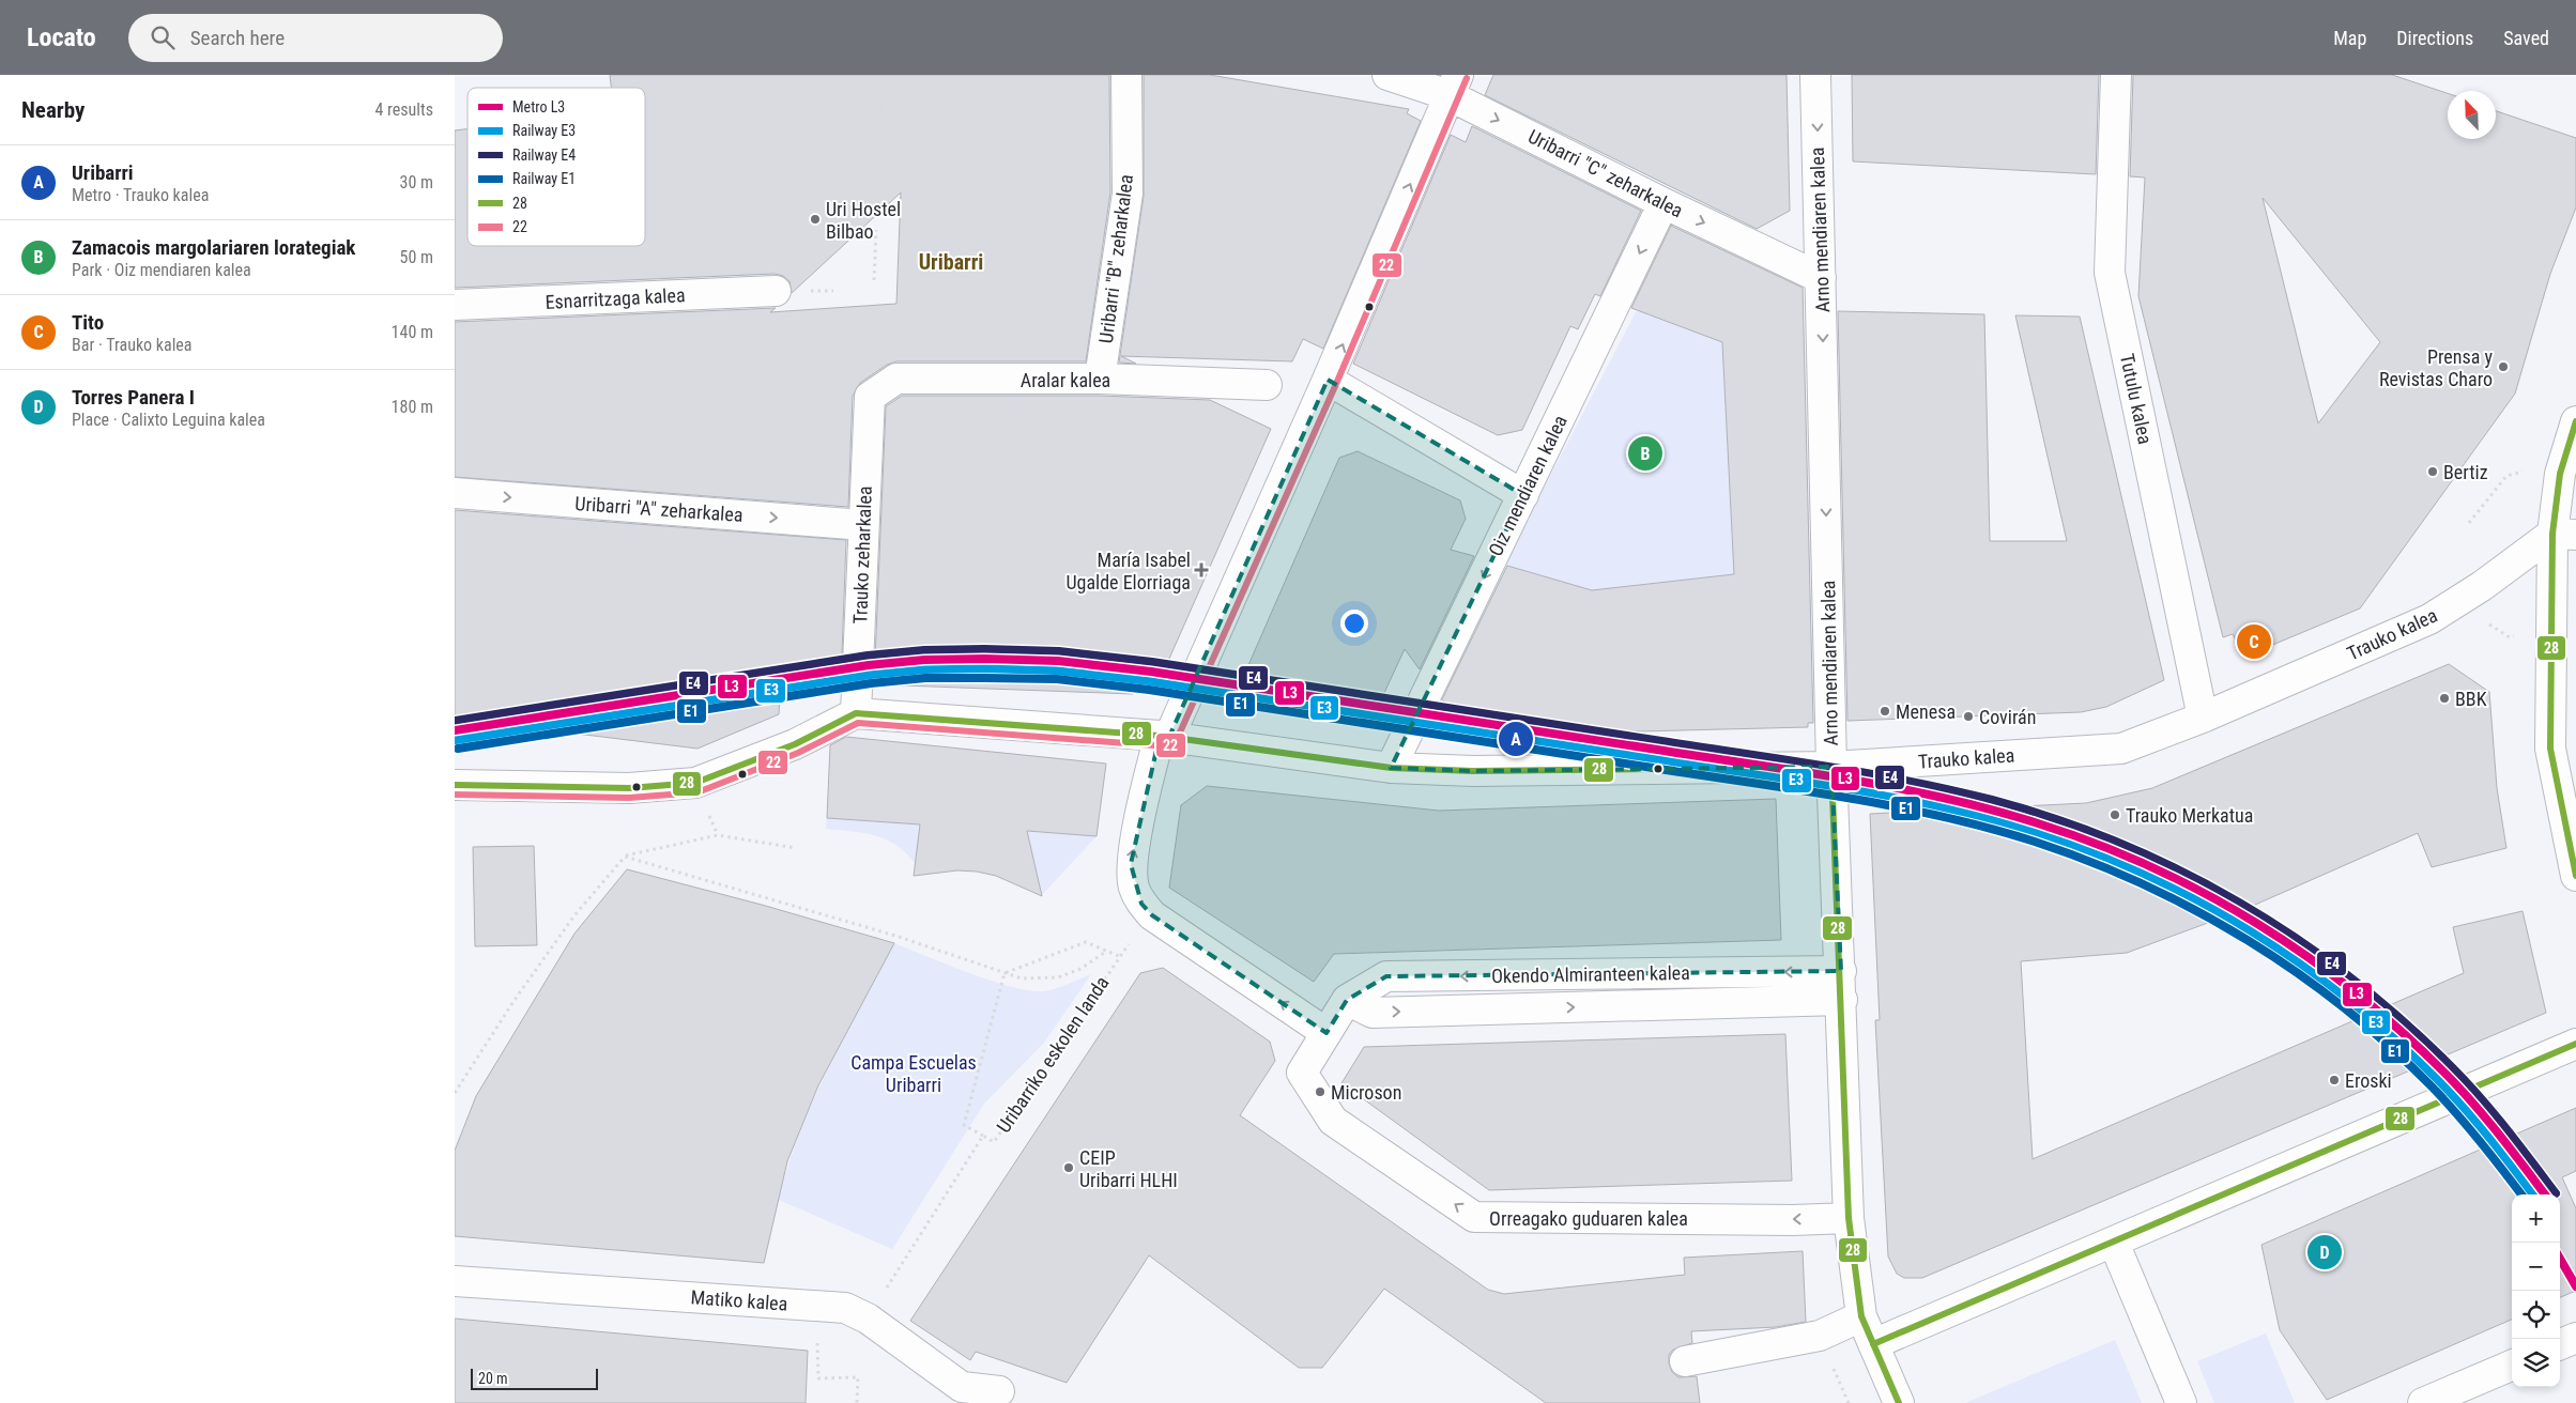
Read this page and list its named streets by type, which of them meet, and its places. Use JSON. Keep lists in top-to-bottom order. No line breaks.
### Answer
{"streets":{"street":["Uribarri \"C\" zeharkalea","Arno mendiaren kalea","Uribarri \"B\" zeharkalea","Esnarritzaga kalea","Aralar kalea","Tutulu kalea","Oiz mendiaren kalea","Uribarri \"A\" zeharkalea","Trauko zeharkalea","Trauko kalea","Okendo Almiranteen kalea","Orreagako guduaren kalea","Matiko kalea"],"path":["Uribarriko eskolen landa"]},"crossings":[["Uribarri \"C\" zeharkalea","Arno mendiaren kalea"],["Uribarri \"C\" zeharkalea","Oiz mendiaren kalea"],["Arno mendiaren kalea","Trauko kalea"],["Arno mendiaren kalea","Okendo Almiranteen kalea"],["Arno mendiaren kalea","Orreagako guduaren kalea"],["Uribarri \"B\" zeharkalea","Aralar kalea"],["Aralar kalea","Trauko zeharkalea"],["Tutulu kalea","Trauko kalea"],["Oiz mendiaren kalea","Trauko kalea"],["Uribarri \"A\" zeharkalea","Trauko zeharkalea"],["Trauko zeharkalea","Trauko kalea"],["Okendo Almiranteen kalea","Orreagako guduaren kalea"]],"one_way":["Uribarri \"C\" zeharkalea","Arno mendiaren kalea","Orreagako guduaren kalea"],"districts":["Uribarri"],"parks":["Campa Escuelas Uribarri"],"places":{"other":["Uri Hostel Bilbao","Prensa y Revistas Charo","Bertiz","BBK","Menesa","Covirán","Trauko Merkatua","Eroski","Microson","CEIP Uribarri HLHI"],"health":["María Isabel Ugalde Elorriaga"]},"lines":["transit line 22","transit line 28","rail line E4","metro line L3","rail line E3","rail line E1"],"legend":["Metro L3","Railway E3","Railway E4","Railway E1","28","22"],"scale_bar":"20 m","north":"top left","page":{"header":"Locato","search":"Search here","nav":["Map","Directions","Saved"],"heading":["Nearby","4 results"],"list":[{"mark":"A","name":"Uribarri","note":"Metro · Trauko kalea","value":"30 m"},{"mark":"B","name":"Zamacois margolariaren lorategiak","note":"Park · Oiz mendiaren kalea","value":"50 m"},{"mark":"C","name":"Tito","note":"Bar · Trauko kalea","value":"140 m"},{"mark":"D","name":"Torres Panera I","note":"Place · Calixto Leguina kalea","value":"180 m"}],"pins":["B","C","A","D"],"map_buttons":["+","−"],"scale":"20 m"}}
